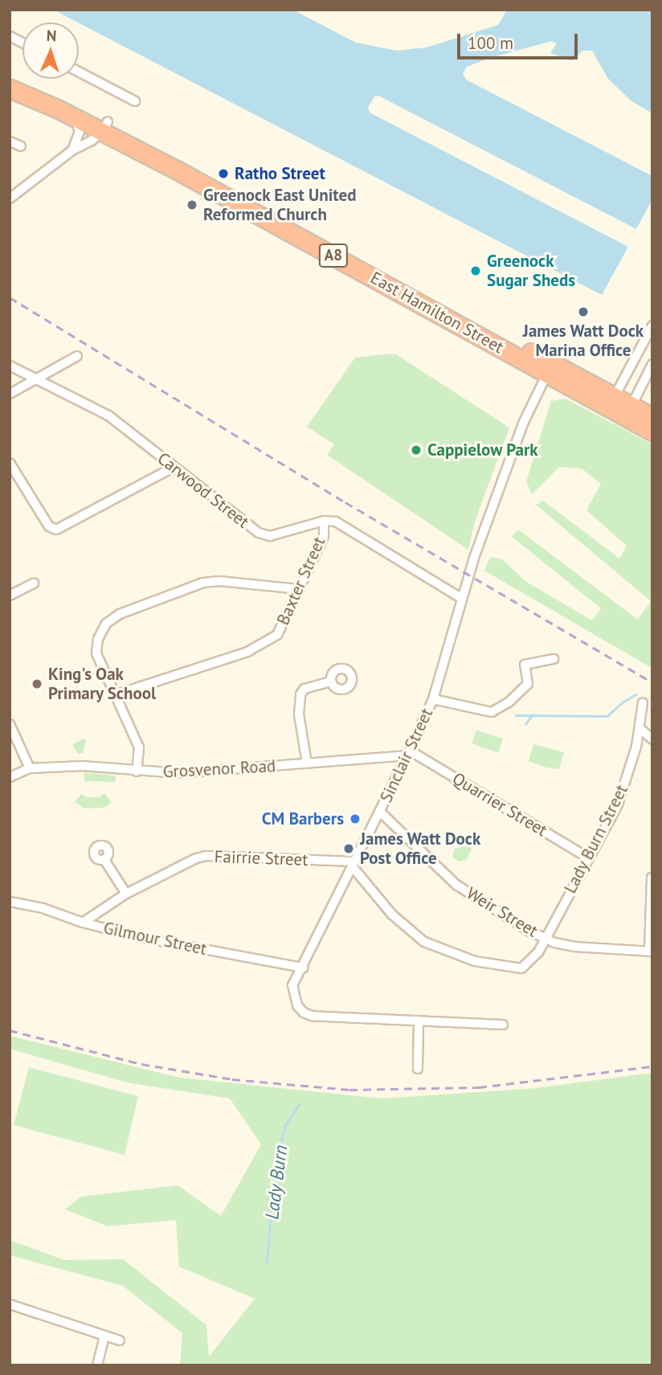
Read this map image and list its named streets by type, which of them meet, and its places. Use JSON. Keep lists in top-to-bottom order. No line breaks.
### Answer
{"streets":{"highway":["A8","East Hamilton Street"],"street":["Carwood Street","Baxter Street","Sinclair Street","Grosvenor Road","Quarrier Street","Lady Burn Street","Fairrie Street","Weir Street","Gilmour Street"]},"crossings":[["East Hamilton Street","Sinclair Street"],["Carwood Street","Baxter Street"],["Sinclair Street","Grosvenor Road"],["Sinclair Street","Quarrier Street"],["Sinclair Street","Lady Burn Street"],["Sinclair Street","Fairrie Street"],["Sinclair Street","Weir Street"],["Sinclair Street","Gilmour Street"],["Grosvenor Road","Quarrier Street"],["Quarrier Street","Lady Burn Street"],["Lady Burn Street","Fairrie Street"],["Lady Burn Street","Weir Street"],["Fairrie Street","Gilmour Street"]],"water":["Lady Burn"],"places":["Ratho Street","Greenock East United Reformed Church","Greenock Sugar Sheds","James Watt Dock Marina Office","Cappielow Park","King's Oak Primary School","CM Barbers","James Watt Dock Post Office"],"scale_bar":"100 m","north":"top"}
